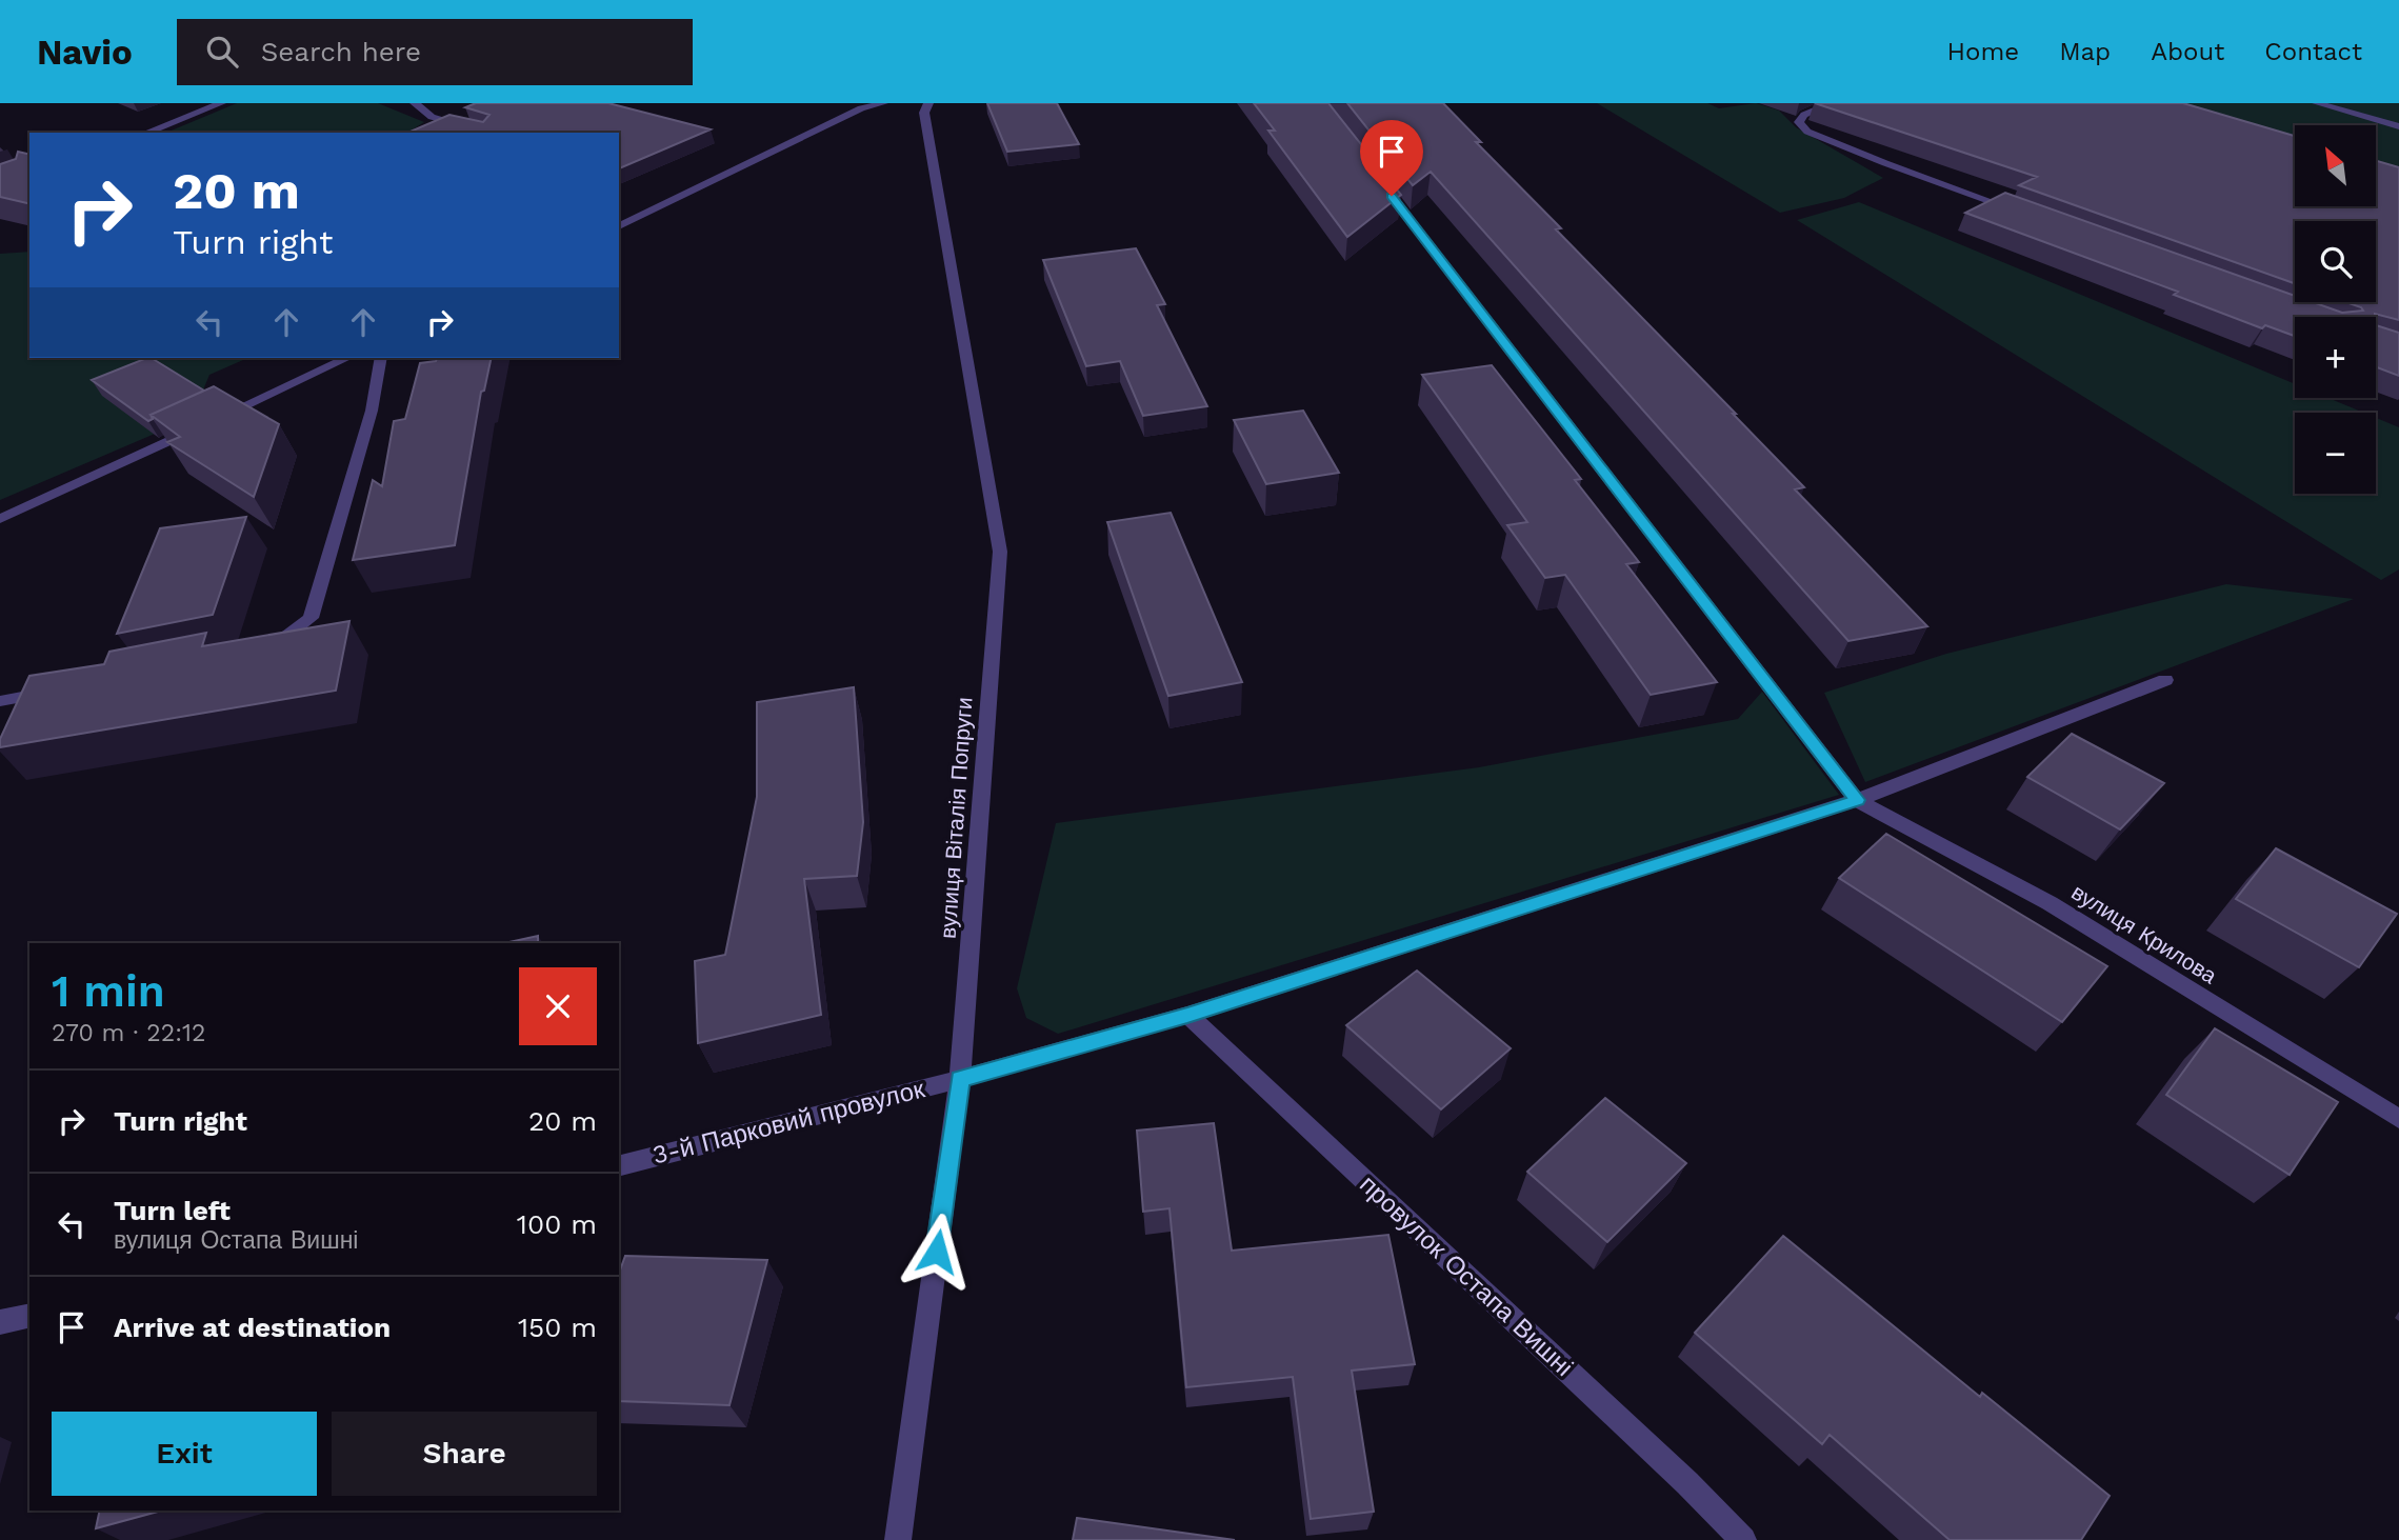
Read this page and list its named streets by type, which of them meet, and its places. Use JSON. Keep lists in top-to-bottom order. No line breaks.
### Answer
{"streets":{"street":["вулиця Віталія Попруги","вулиця Крилова","3-й Парковий провулок","провулок Остапа Вишні"]},"crossings":[["вулиця Віталія Попруги","3-й Парковий провулок"],["вулиця Крилова","3-й Парковий провулок"],["3-й Парковий провулок","провулок Остапа Вишні"]],"north":"top left","page":{"header":"Navio","search":"Search here","nav":["Home","Map","About","Contact"],"map_buttons":["+","−"],"turn":["20 m","Turn right"],"heading":["1 min","270 m · 22:12"],"list":[{"name":"Turn right","value":"20 m"},{"name":"Turn left","note":"вулиця Остапа Вишні","value":"100 m"},{"name":"Arrive at destination","value":"150 m"}],"buttons":["Exit","Share"]}}
